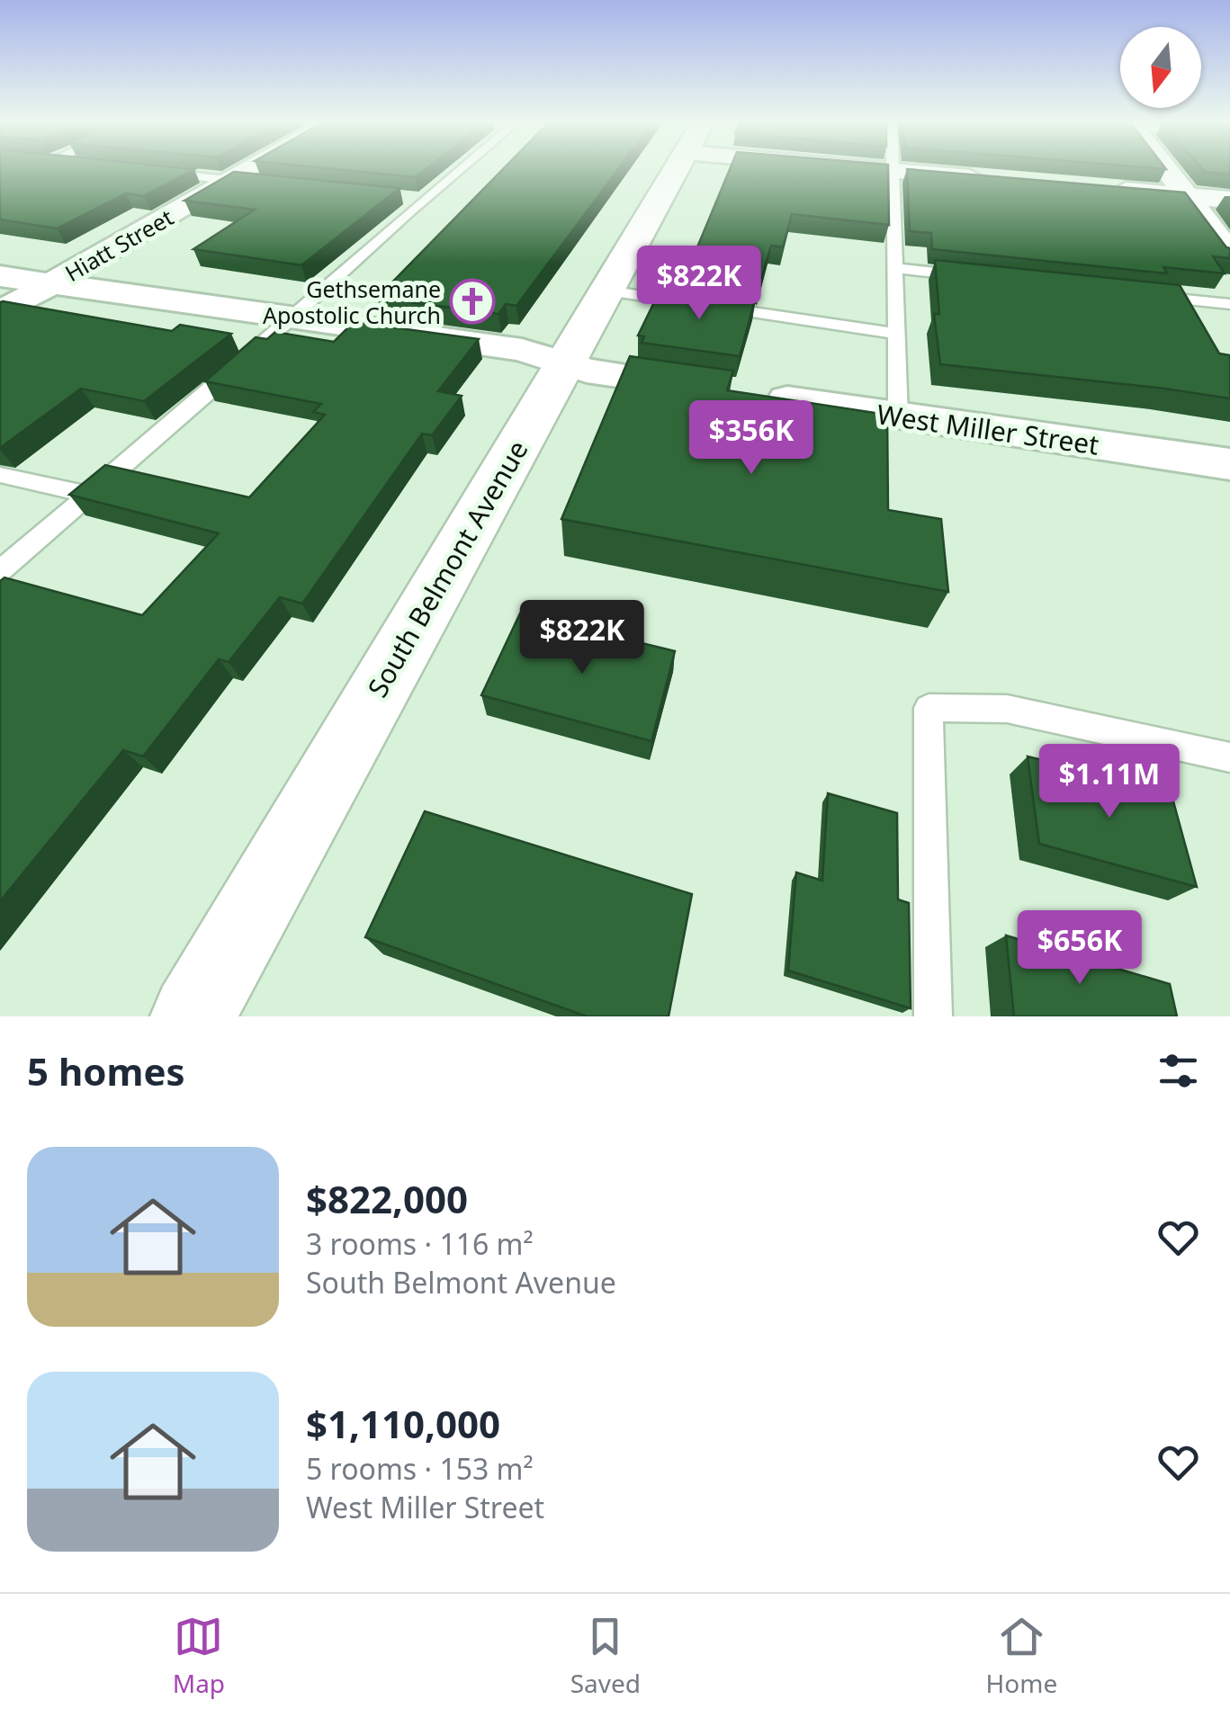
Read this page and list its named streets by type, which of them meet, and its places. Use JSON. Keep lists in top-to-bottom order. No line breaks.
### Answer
{"streets":{"main road":["South Belmont Avenue"],"street":["Hiatt Street","West Miller Street"]},"crossings":[["Hiatt Street","West Miller Street"],["West Miller Street","South Belmont Avenue"]],"places":{"church":["Gethsemane Apostolic Church"]},"north":"bottom","page":{"price":["$822K","$356K","$822K","$1.11M","$656K"],"heading":"5 homes","list":[{"name":"$822,000","note":"3 rooms · 116 m² · South Belmont Avenue"},{"name":"$1,110,000","note":"5 rooms · 153 m² · West Miller Street"}],"tabs":["Map","Saved","Home"]}}
